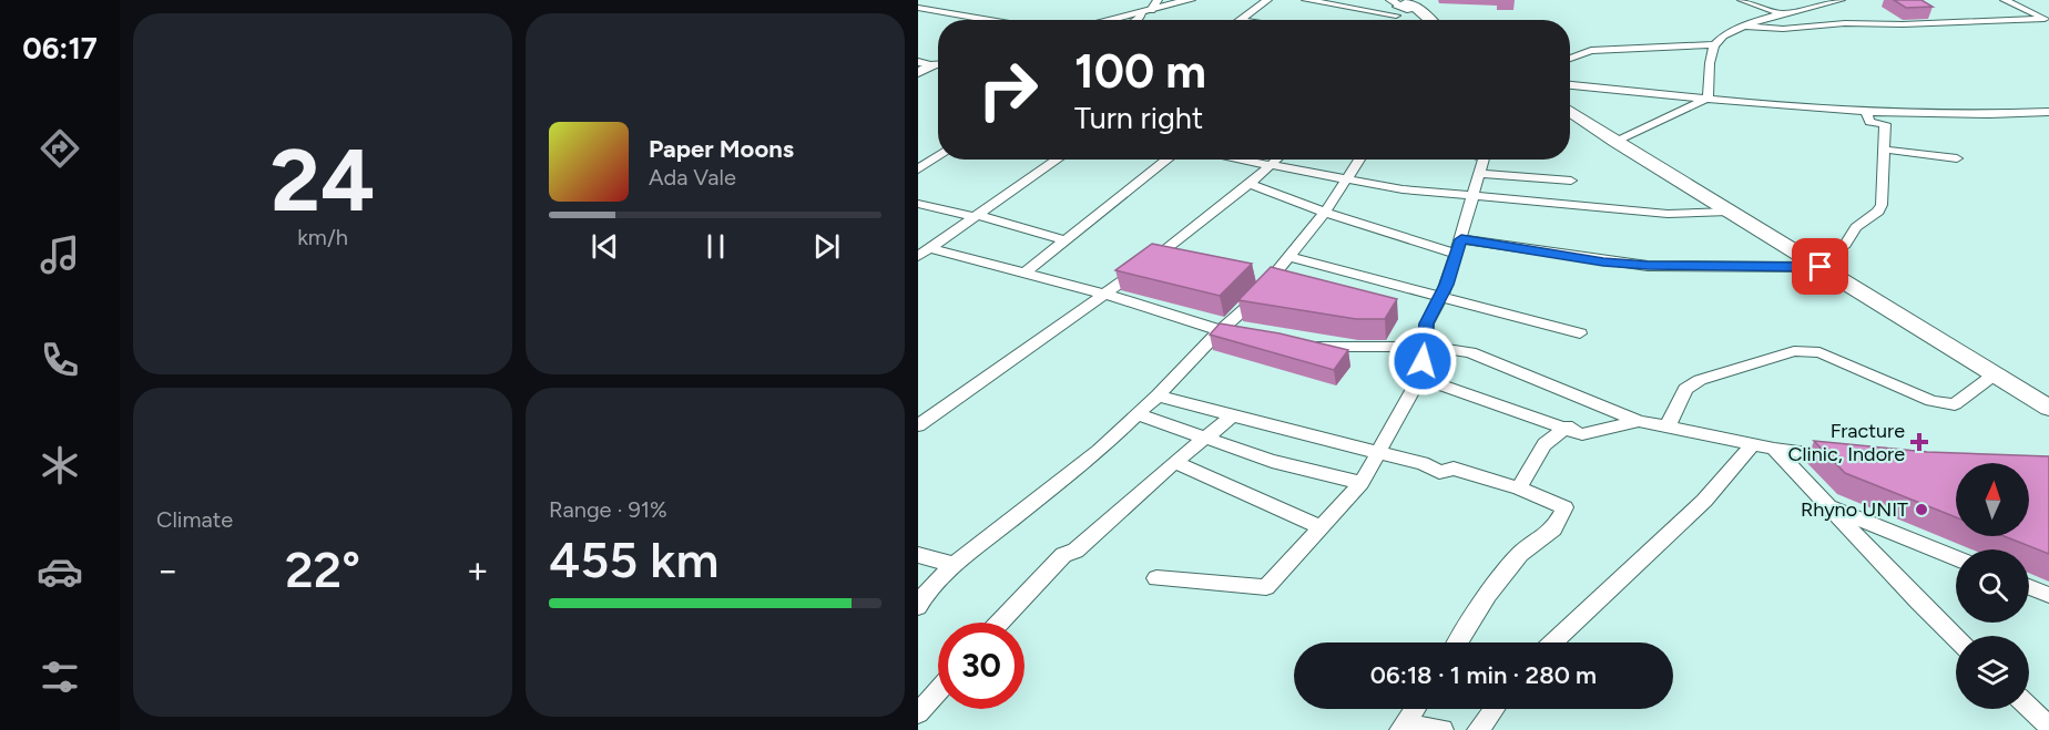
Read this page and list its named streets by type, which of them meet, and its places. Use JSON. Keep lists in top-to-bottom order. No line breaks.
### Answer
{"places":{"health":["Fracture Clinic, Indore"],"other":["Rhyno UNIT"]},"north":"top","page":{"tabs":"06:17","tile":[["24","km/h"],"Climate",["Range · 91%","455 km"]],"turn":["100 m","Turn right"],"song":["Paper Moons","Ada Vale"],"heat":["−","22°","+"],"limit":"30","trip":"06:18 · 1 min · 280 m"}}
